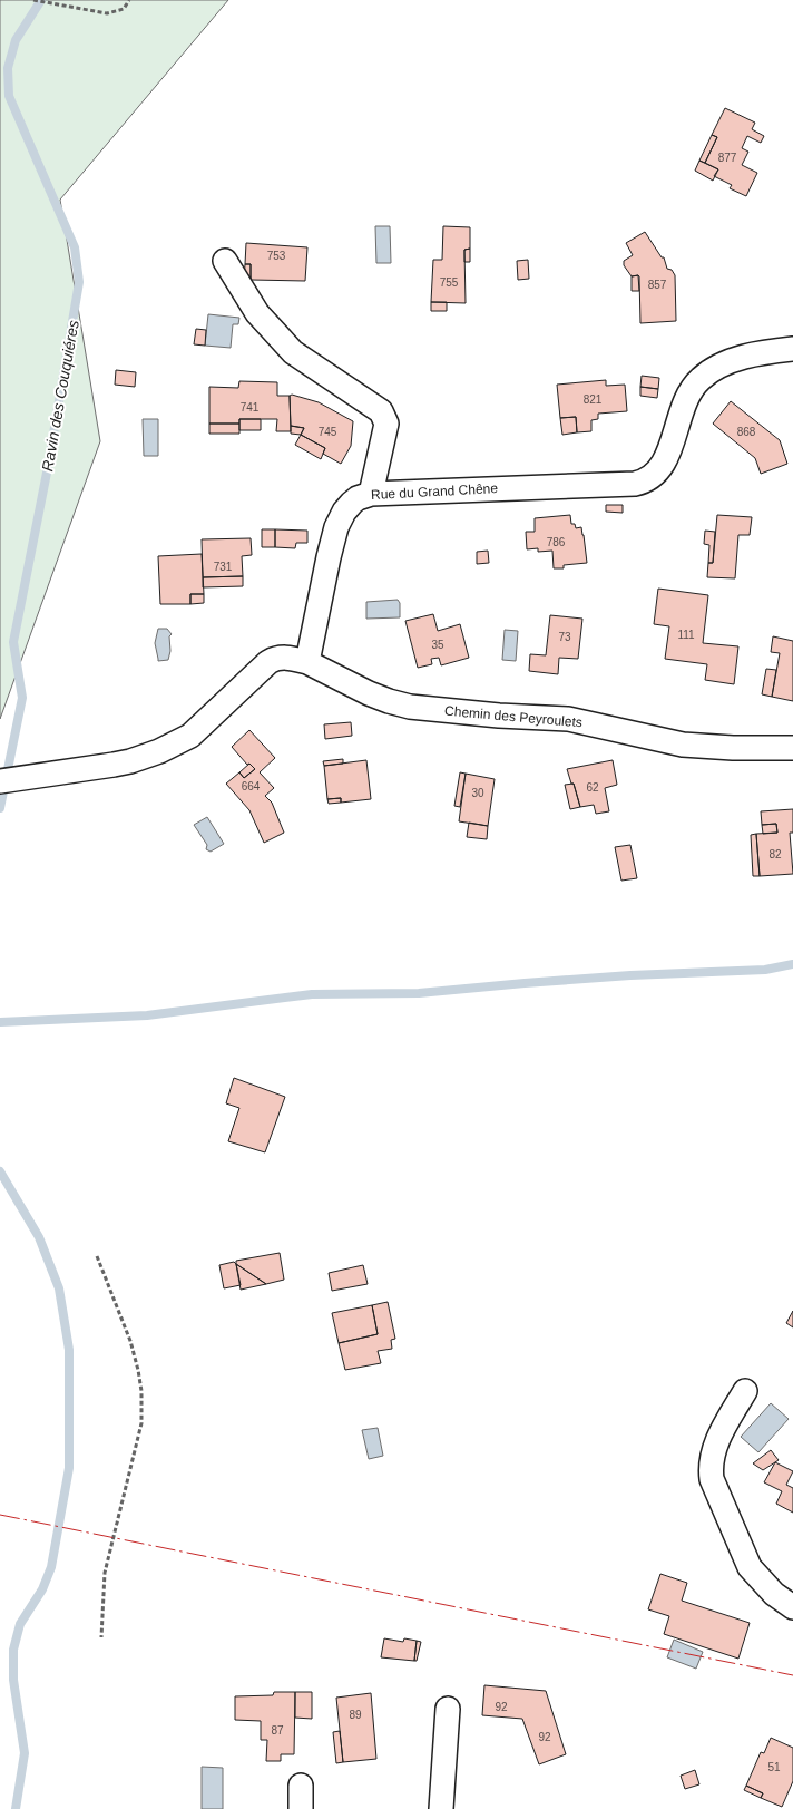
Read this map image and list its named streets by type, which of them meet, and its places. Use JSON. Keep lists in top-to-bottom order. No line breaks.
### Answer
{"streets":{"street":["Rue du Grand Chêne","Chemin des Peyroulets"]},"crossings":[["Rue du Grand Chêne","Chemin des Peyroulets"]],"water":["Ravin des Couquiéres"],"house_numbers":["877","753","755","857","821","741","745","868","786","731","111","73","35","664","62","30","82","92","89","87","92","51"]}
